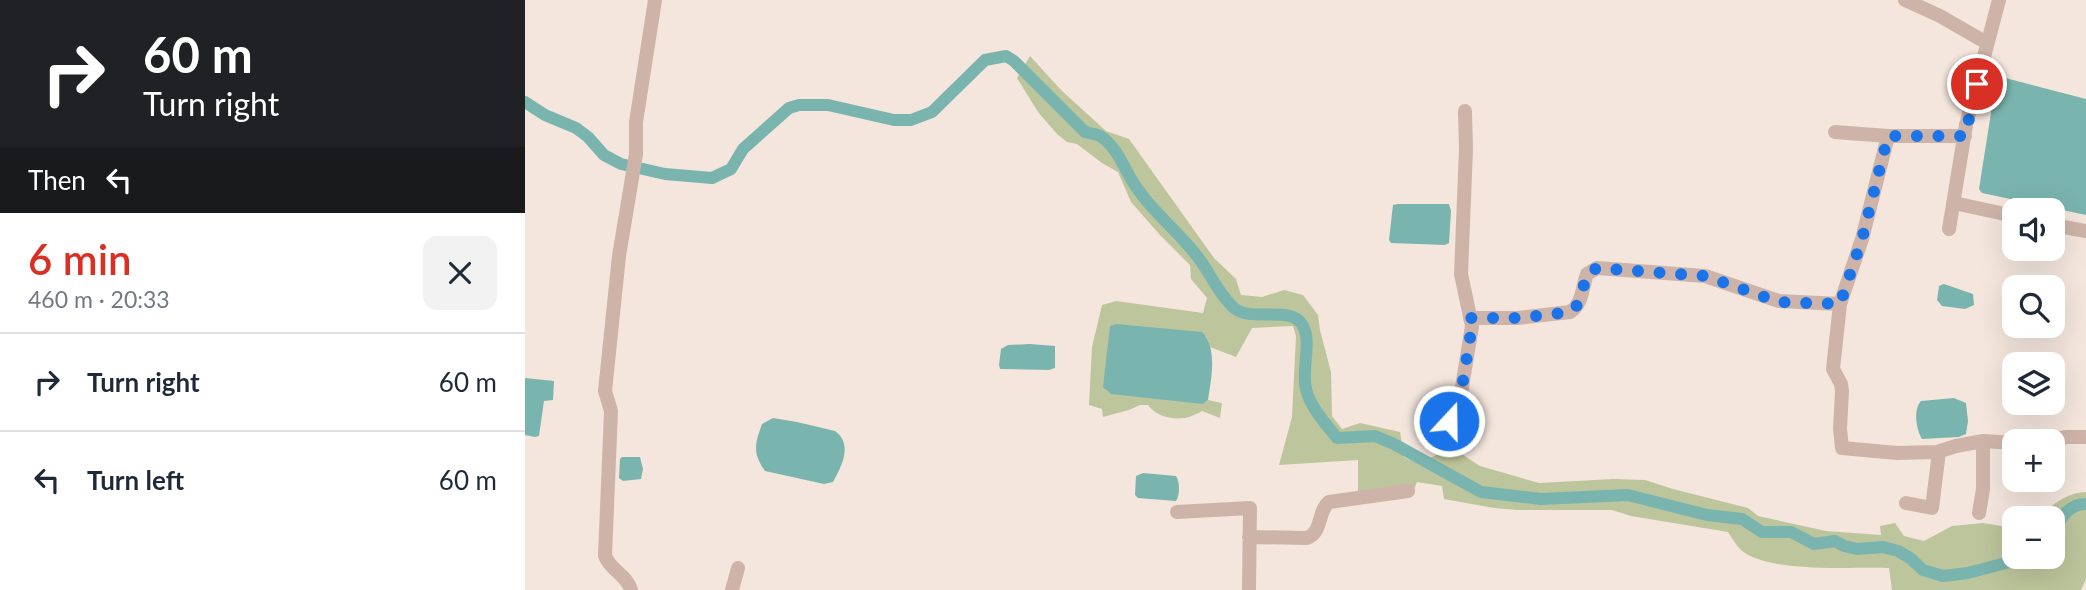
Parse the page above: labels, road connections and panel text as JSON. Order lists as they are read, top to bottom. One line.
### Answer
{"page":{"turn":["60 m","Turn right"],"then":"Then","map_buttons":["+","−"],"heading":["6 min","460 m · 20:33"],"list":[{"name":"Turn right","value":"60 m"},{"name":"Turn left","value":"60 m"}]}}
